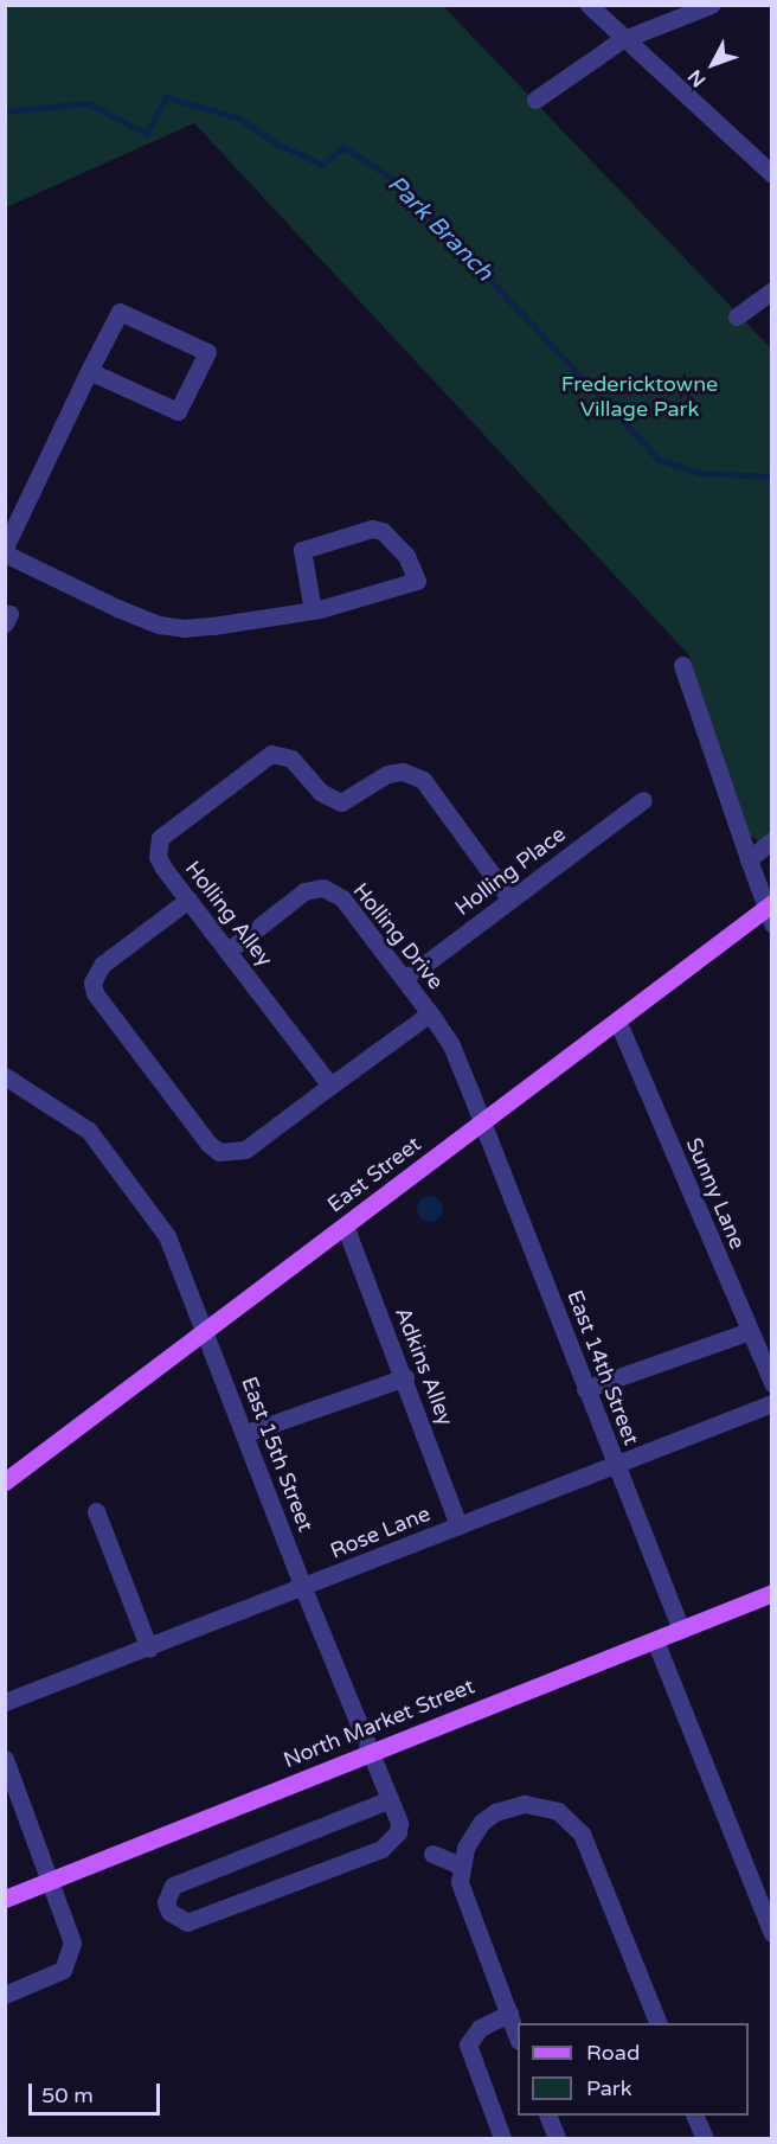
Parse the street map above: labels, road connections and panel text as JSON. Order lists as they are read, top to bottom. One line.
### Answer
{"streets":{"main road":["East Street","North Market Street"],"street":["Holling Place","Holling Alley","Holling Drive","Sunny Lane","Adkins Alley","East 14th Street","East 15th Street","Rose Lane"]},"crossings":[["Holling Place","Holling Alley"],["Holling Place","Holling Drive"],["Holling Alley","Holling Drive"],["Holling Drive","East Street"],["Holling Drive","East 14th Street"],["East Street","Sunny Lane"],["East Street","Adkins Alley"],["East Street","East 14th Street"],["East Street","East 15th Street"],["Adkins Alley","Rose Lane"],["East 14th Street","Rose Lane"],["East 14th Street","North Market Street"],["East 15th Street","Rose Lane"],["East 15th Street","North Market Street"]],"water":["Park Branch"],"parks":["Fredericktowne Village Park"],"legend":["Road","Park"],"scale_bar":"50 m","north":"bottom left"}
